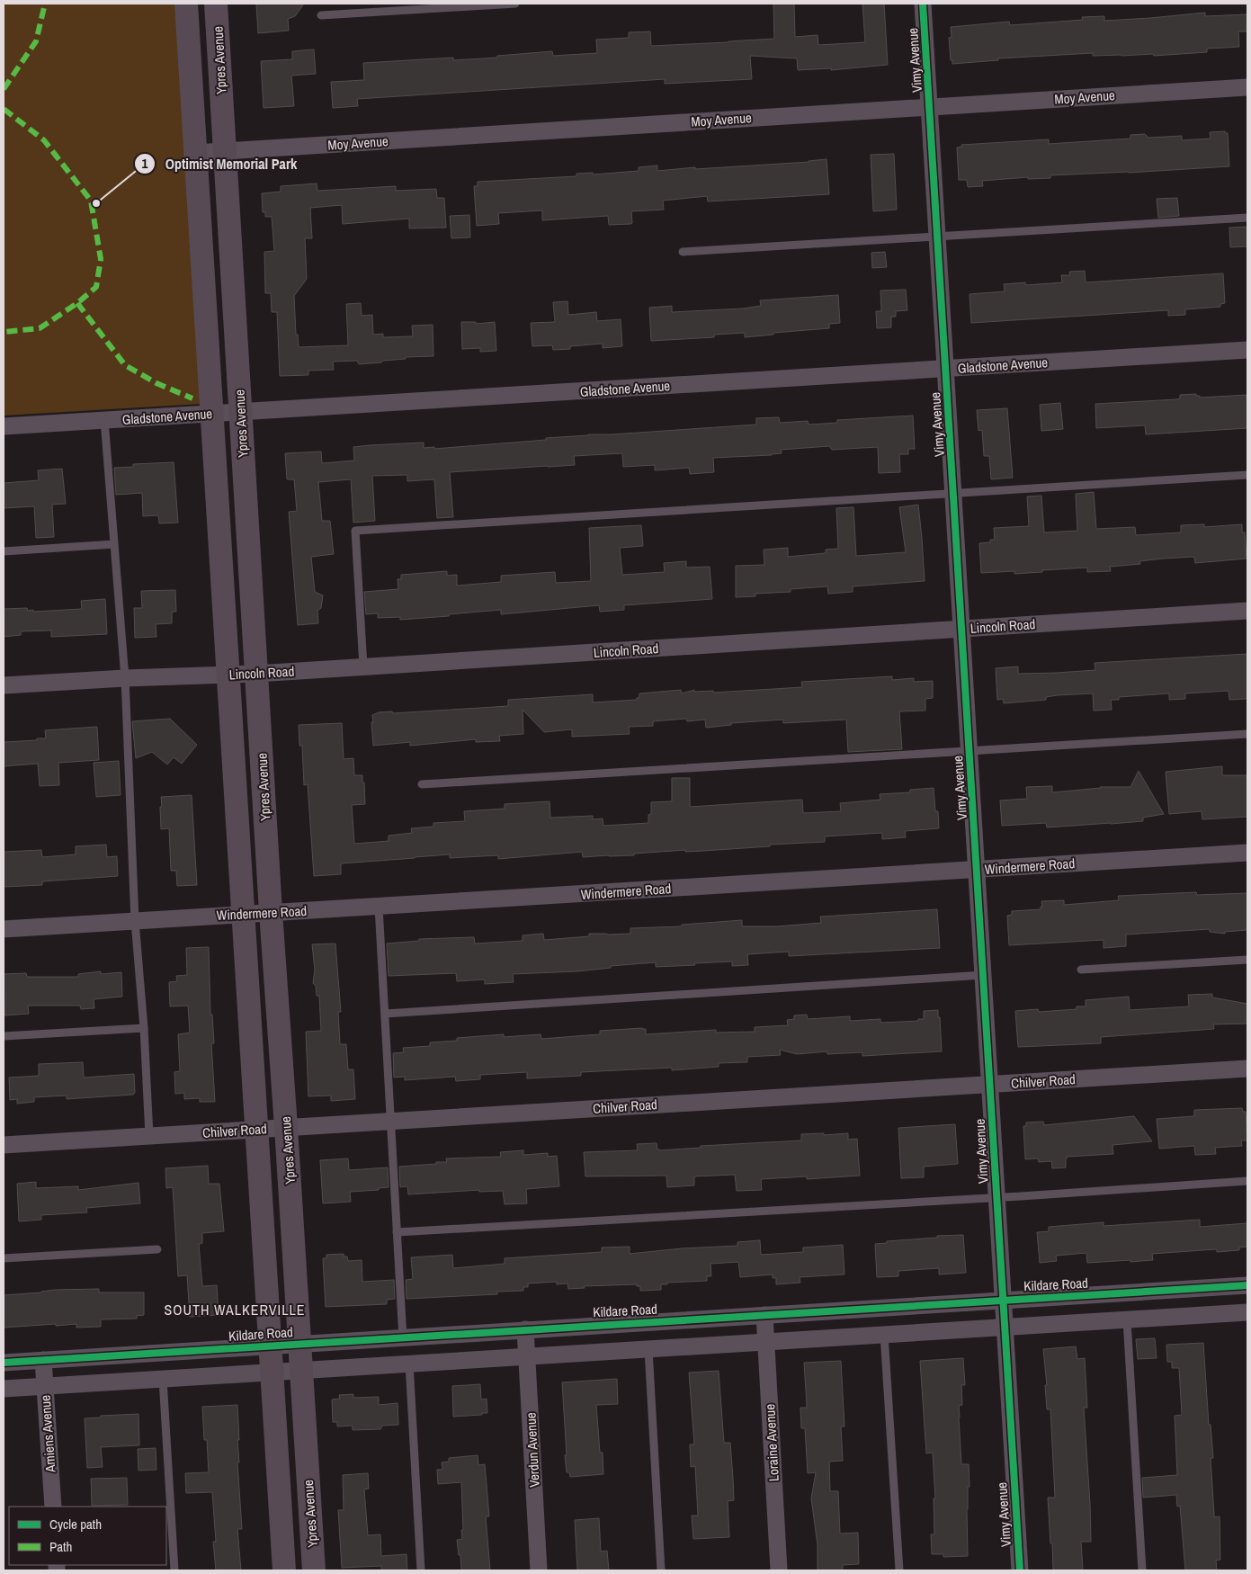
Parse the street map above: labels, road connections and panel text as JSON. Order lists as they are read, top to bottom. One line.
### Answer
{"streets":{"main road":["Ypres Avenue"],"street":["Vimy Avenue","Moy Avenue","Gladstone Avenue","Lincoln Road","Windermere Road","Chilver Road","Kildare Road","Amiens Avenue","Loraine Avenue","Verdun Avenue"]},"crossings":[["Ypres Avenue","Moy Avenue"],["Ypres Avenue","Gladstone Avenue"],["Ypres Avenue","Lincoln Road"],["Ypres Avenue","Windermere Road"],["Ypres Avenue","Chilver Road"],["Ypres Avenue","Kildare Road"],["Vimy Avenue","Moy Avenue"],["Vimy Avenue","Gladstone Avenue"],["Vimy Avenue","Lincoln Road"],["Vimy Avenue","Windermere Road"],["Vimy Avenue","Chilver Road"],["Vimy Avenue","Kildare Road"],["Kildare Road","Amiens Avenue"],["Kildare Road","Loraine Avenue"],["Kildare Road","Verdun Avenue"]],"districts":["SOUTH WALKERVILLE"],"places":["Optimist Memorial Park"],"legend":["Cycle path","Path"]}
